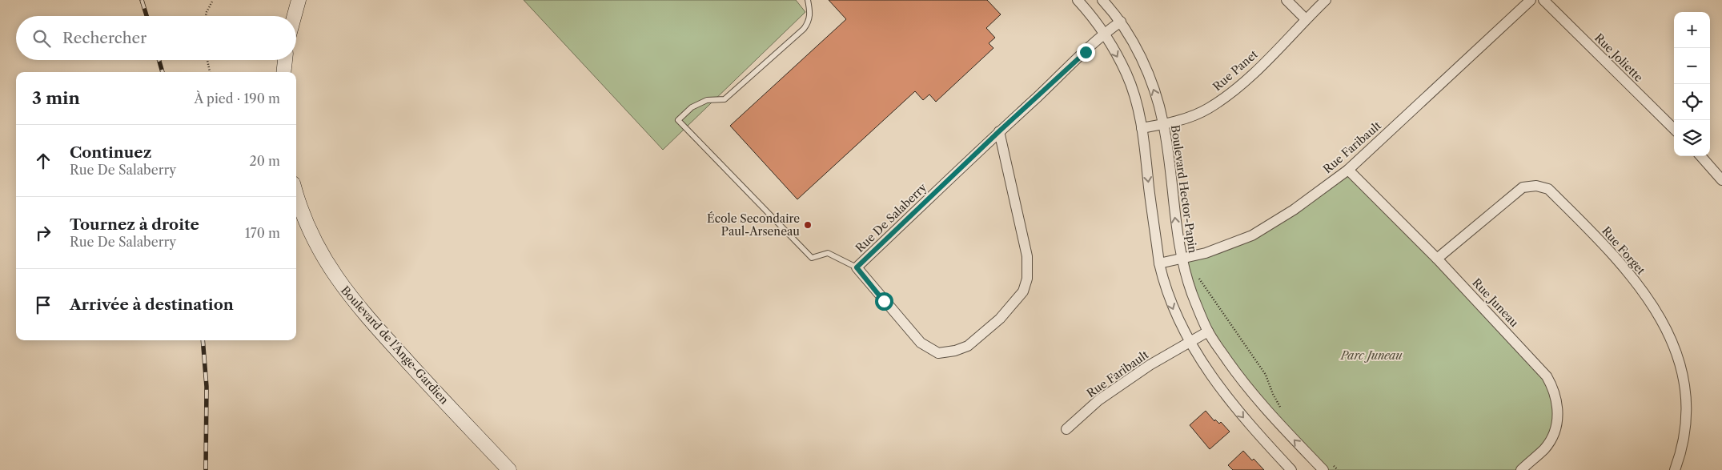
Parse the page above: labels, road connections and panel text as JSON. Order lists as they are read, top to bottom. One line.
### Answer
{"streets":{"main road":["Boulevard de l'Ange-Gardien"],"street":["Rue Joliette","Rue Panet","Rue Faribault","Boulevard Hector-Papin","Rue De Salaberry","Rue Forget","Rue Juneau"]},"crossings":[["Rue Panet","Boulevard Hector-Papin"],["Rue Faribault","Boulevard Hector-Papin"],["Rue Faribault","Rue Juneau"],["Boulevard Hector-Papin","Rue De Salaberry"],["Rue Forget","Rue Juneau"]],"parks":["Parc Juneau"],"places":["École Secondaire Paul-Arseneau"],"page":{"map_buttons":["+","−"],"search":"Rechercher","heading":["3 min","À pied · 190 m"],"list":[["Continuez","Rue De Salaberry","20 m"],["Tournez à droite","Rue De Salaberry","170 m"],"Arrivée à destination"]}}
